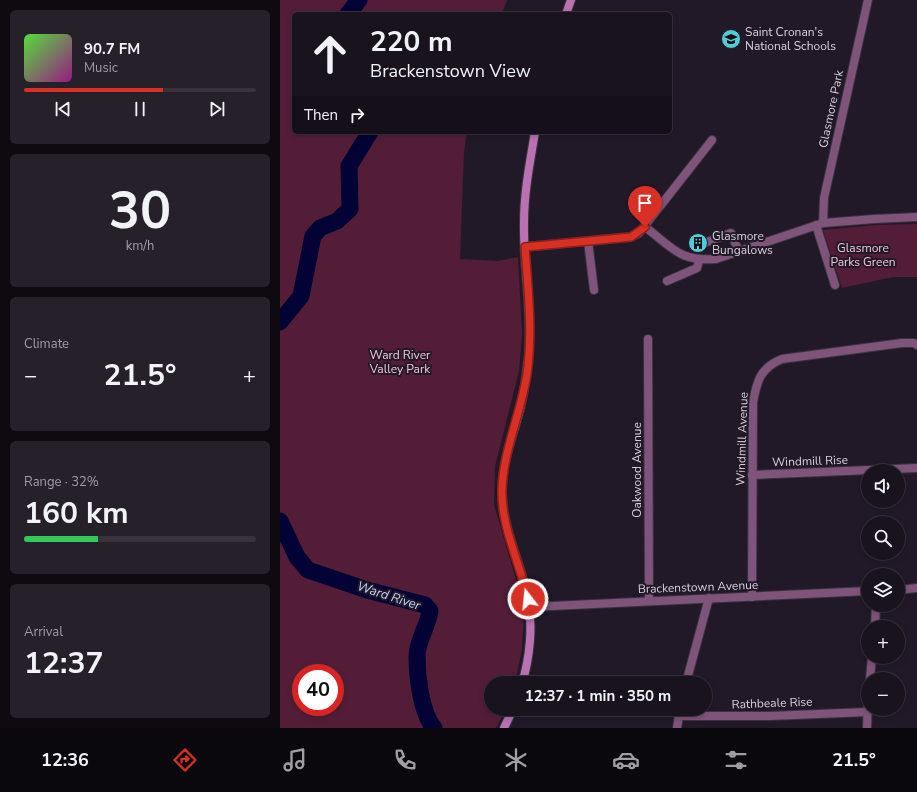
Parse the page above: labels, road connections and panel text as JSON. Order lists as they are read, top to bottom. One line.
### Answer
{"streets":{"street":["Glasmore Park","Windmill Avenue","Windmill Rise","Oakwood Avenue","Brackenstown Avenue","Rathbeale Rise"]},"crossings":[["Windmill Avenue","Windmill Rise"],["Windmill Avenue","Brackenstown Avenue"],["Oakwood Avenue","Brackenstown Avenue"]],"water":["Ward River"],"parks":["Glasmore Parks Green","Ward River Valley Park"],"places":{"school or university":["Saint Cronan's National Schools"],"building":["Glasmore Bungalows"]},"page":{"turn":["220 m","Brackenstown View"],"song":["90.7 FM","Music"],"then":"Then","tile":[["30","km/h"],"Climate",["Range · 32%","160 km"],["Arrival","12:37"]],"heat":["−","21.5°","+"],"map_buttons":["+","−"],"limit":"40","trip":"12:37 · 1 min · 350 m","tabs":["12:36","21.5°"]}}
